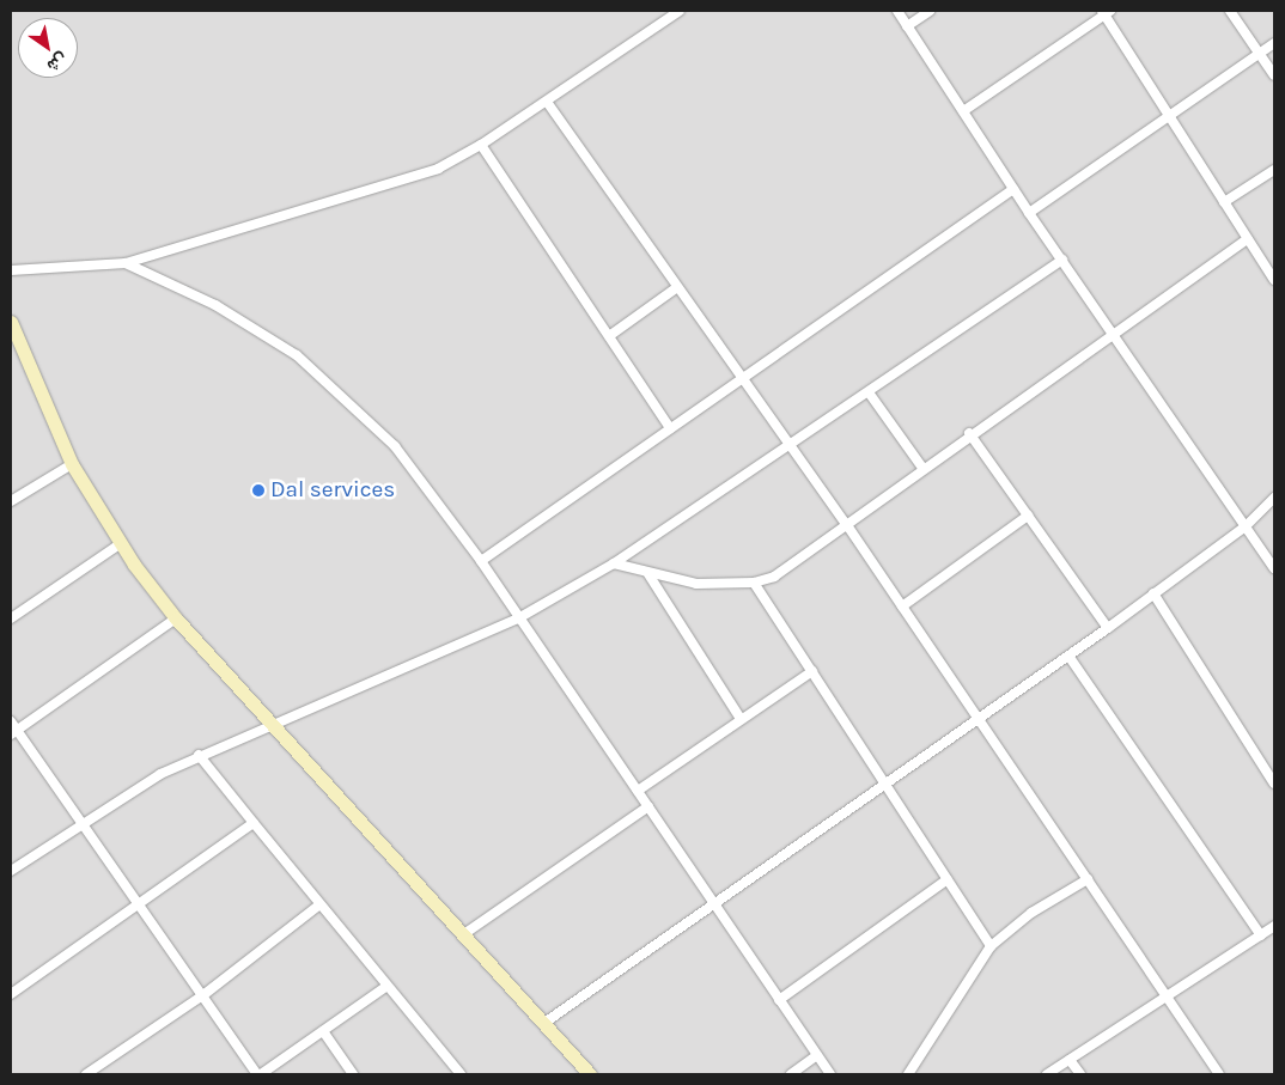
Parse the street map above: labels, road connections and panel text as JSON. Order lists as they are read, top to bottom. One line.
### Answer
{"places":["Dal services"],"north":"bottom right"}
